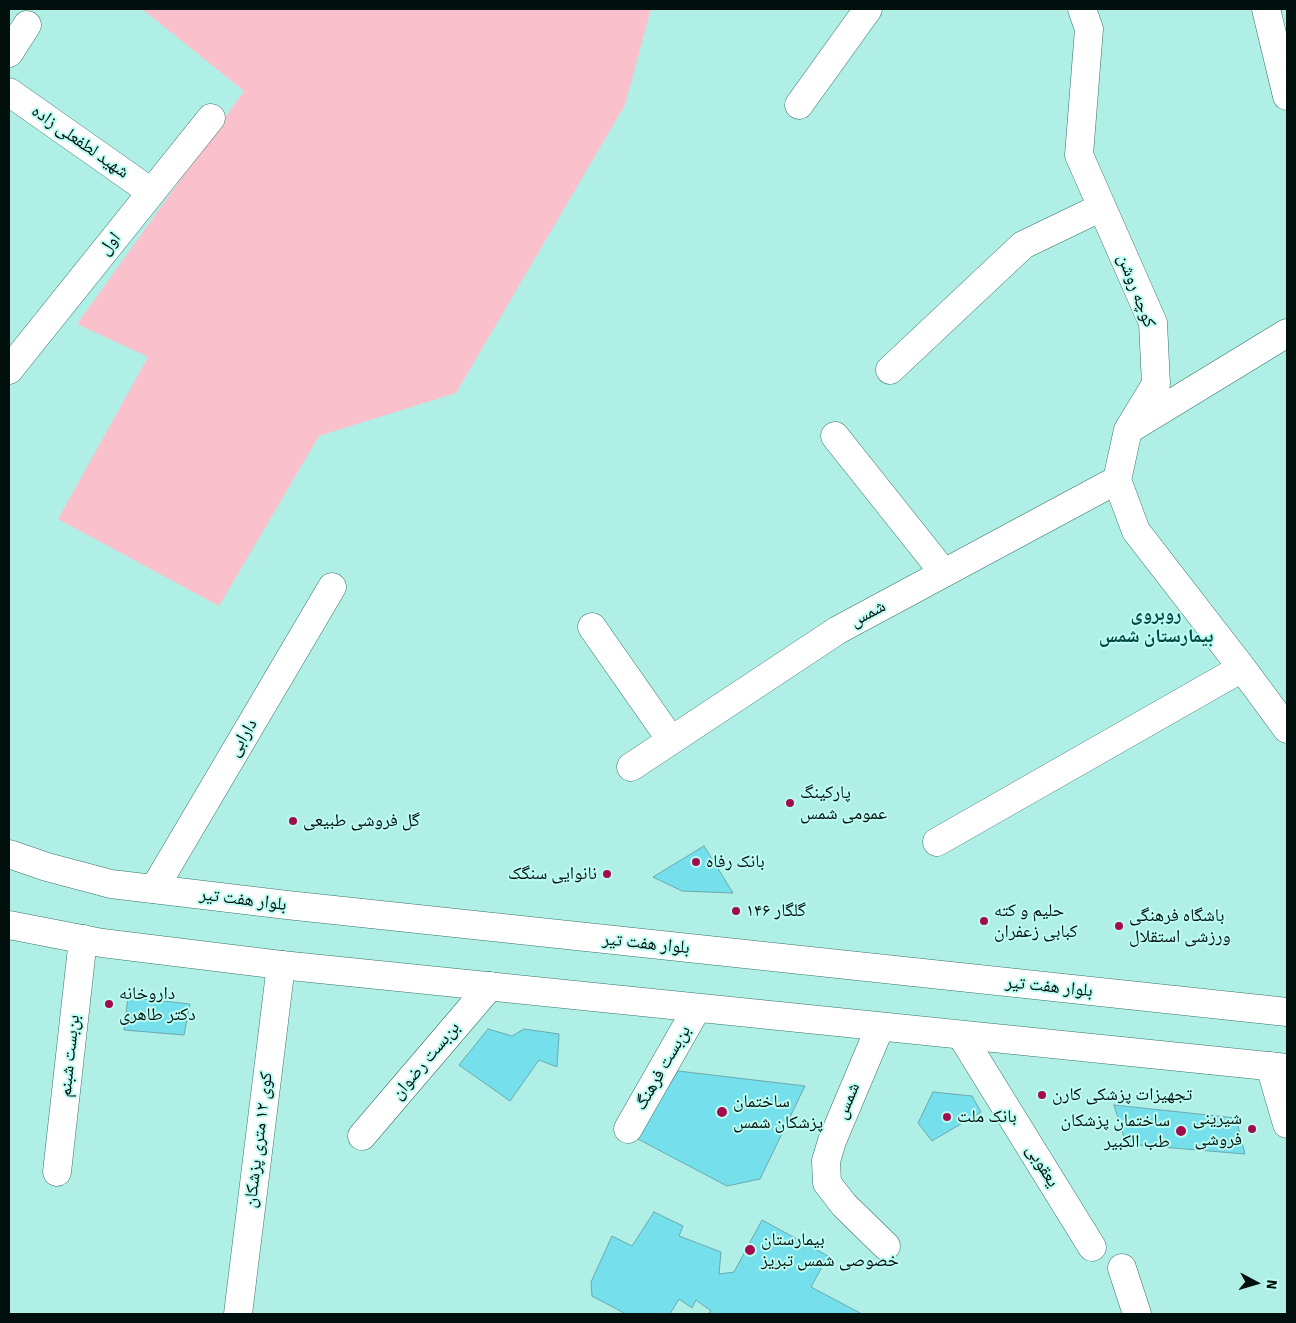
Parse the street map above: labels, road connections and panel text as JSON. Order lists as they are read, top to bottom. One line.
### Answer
{"streets":{"main road":["شهید لطفعلی زاده","اول","کوچه روشن","شمس","دارابی","بلوار هفت تیر","بن‌بست شبنم","بن‌بست رضوان","بن‌بست فرهنگ","کوی ۱۲ متری پزشکان","یعقوبی"]},"crossings":[["شهید لطفعلی زاده","اول"],["کوچه روشن","شمس"],["دارابی","بلوار هفت تیر"]],"districts":["روبروی بیمارستان شمس"],"places":["پارکینگ عمومی شمس","گل فروشی طبیعی","بانک رفاه","نانوایی سنگک","گلگار ۱۴۶","حلیم و کته کبابی زعفران","باشگاه فرهنگی ورزشی استقلال","داروخانه دکتر طاهری","تجهیزات پزشکی کارن","ساختمان پزشکان شمس","بانک ملت","شیرینی فروشی","ساختمان پزشکان طب الکبیر","بیمارستان خصوصی شمس تبریز"],"north":"right"}
